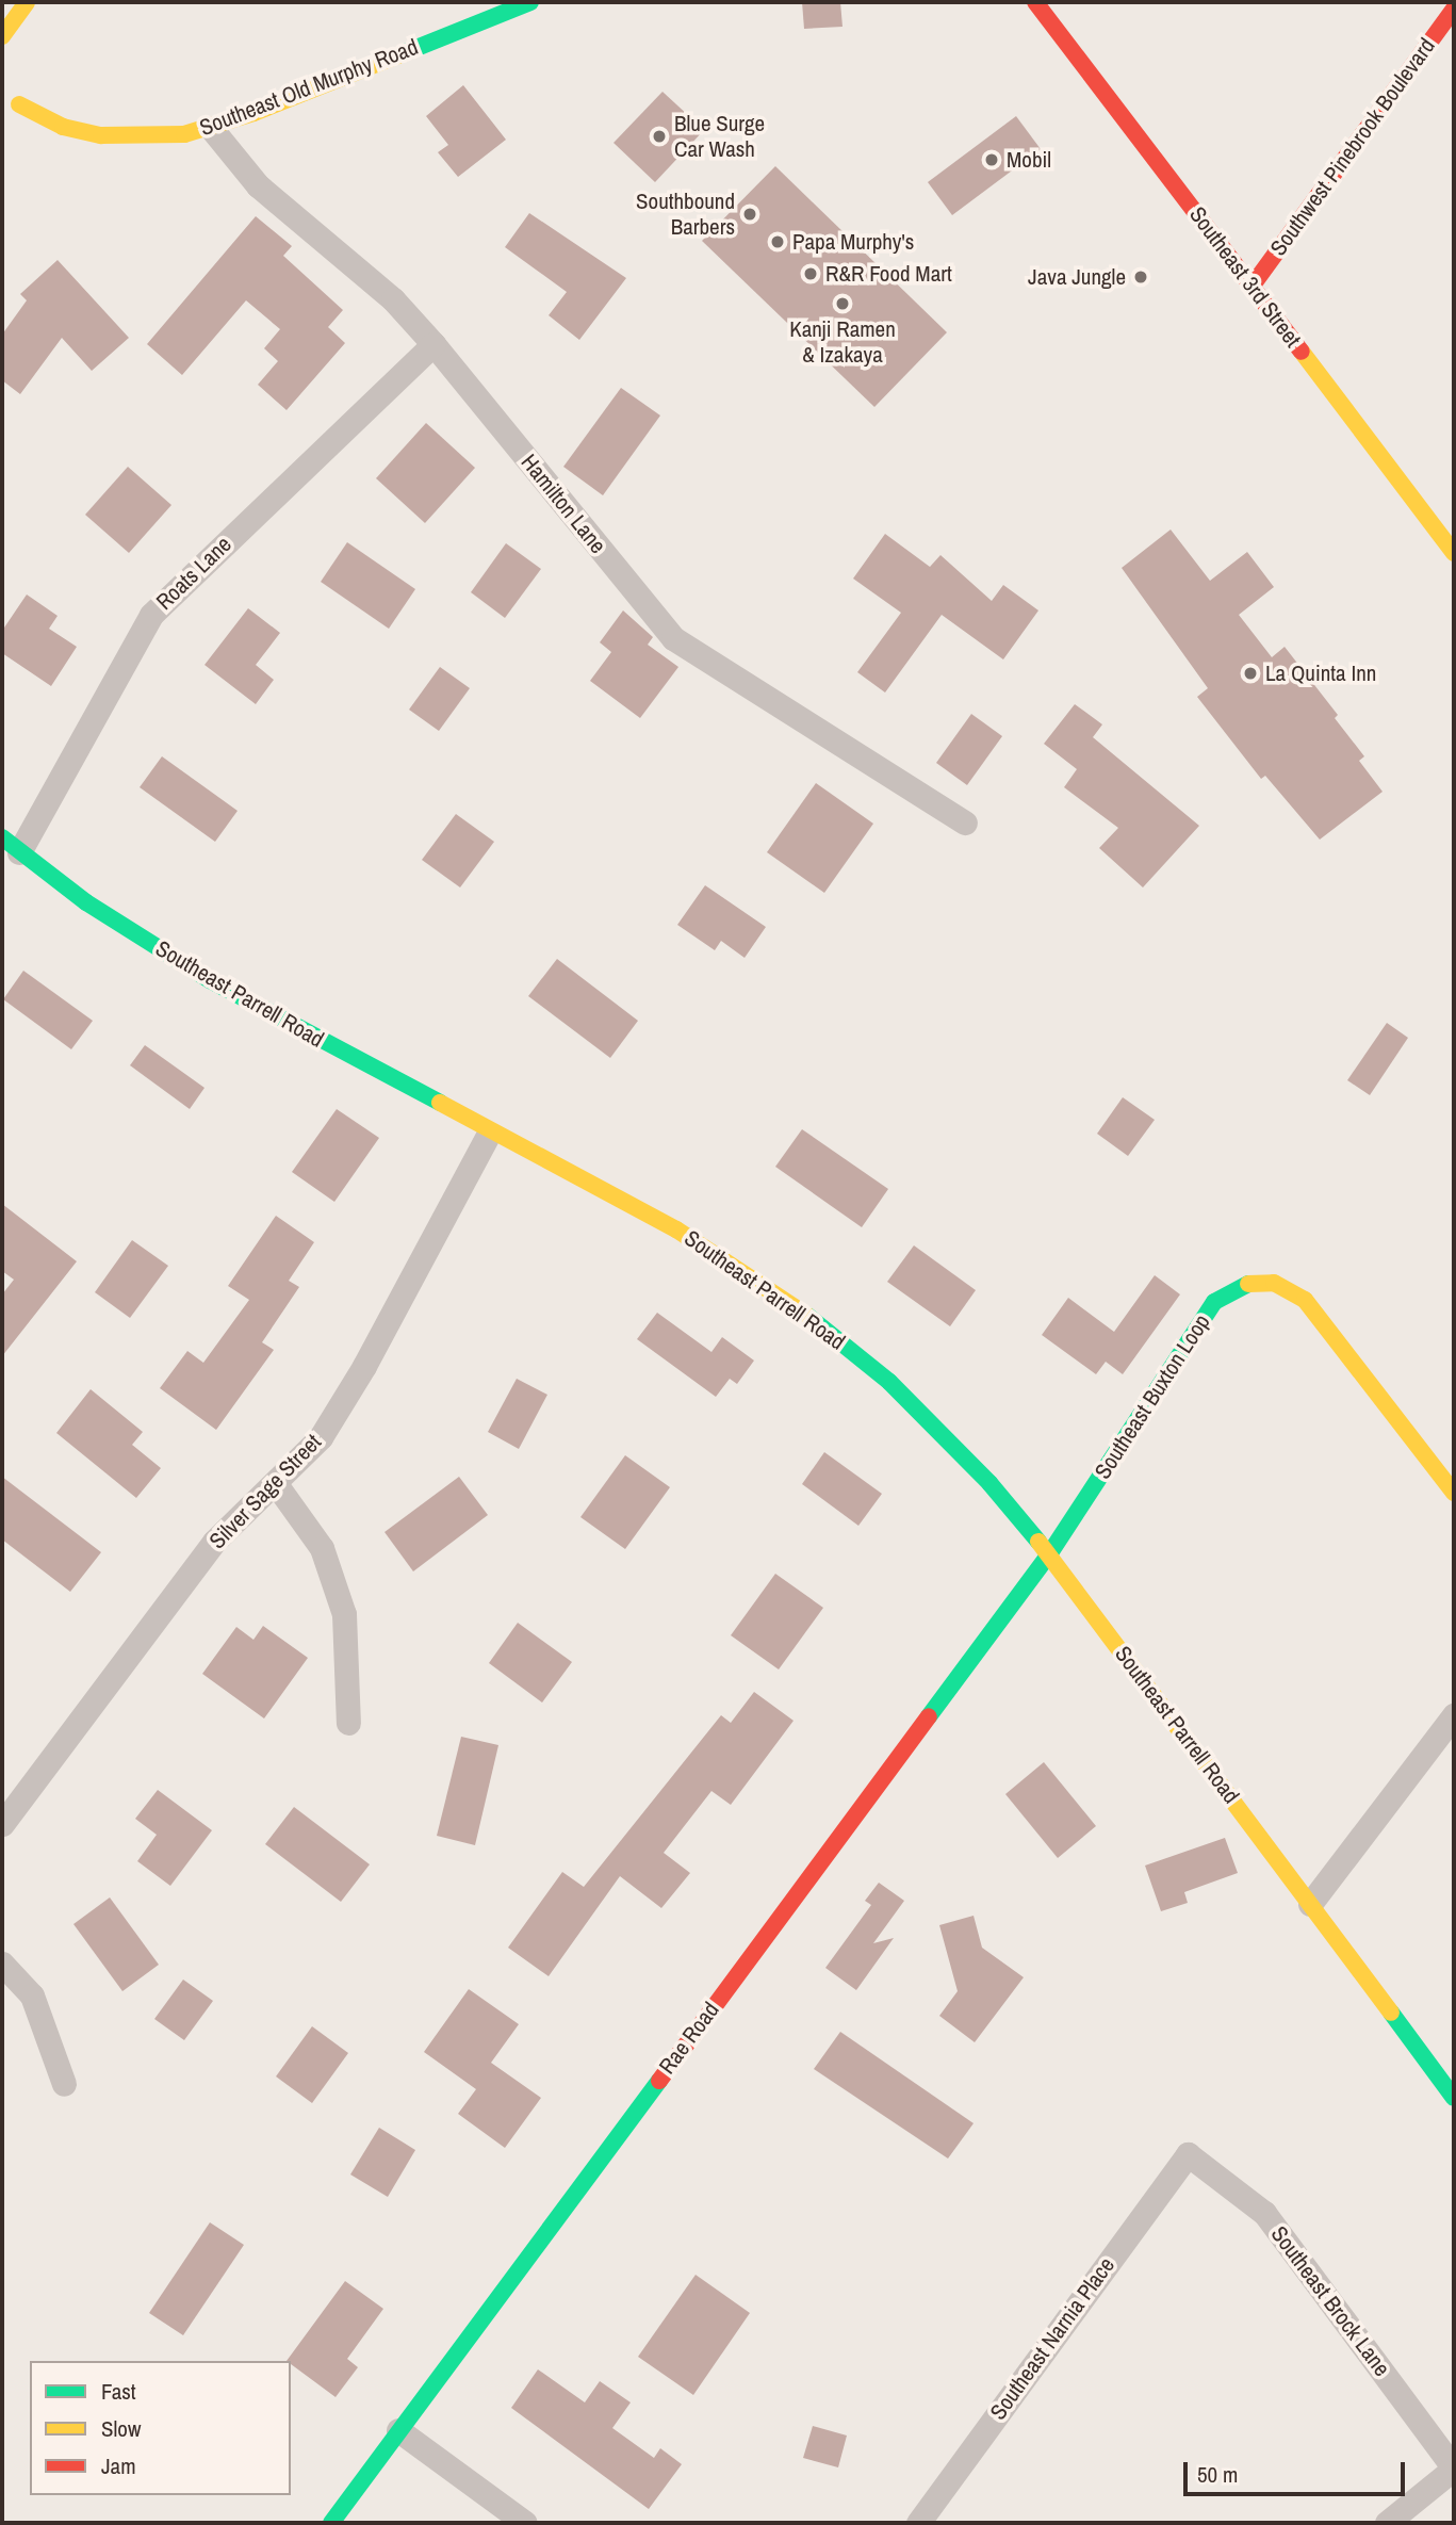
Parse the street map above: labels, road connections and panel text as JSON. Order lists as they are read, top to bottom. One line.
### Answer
{"streets":{"street":["Southeast Old Murphy Road","Southwest Pinebrook Boulevard","Southeast 3rd Street","Hamilton Lane","Roats Lane","Southeast Parrell Road","Southeast Buxton Loop","Silver Sage Street","Rae Road","Southeast Brock Lane","Southeast Narnia Place"]},"crossings":[["Southeast Old Murphy Road","Hamilton Lane"],["Southwest Pinebrook Boulevard","Southeast 3rd Street"],["Hamilton Lane","Roats Lane"],["Roats Lane","Southeast Parrell Road"],["Southeast Parrell Road","Southeast Buxton Loop"],["Southeast Parrell Road","Silver Sage Street"],["Southeast Parrell Road","Rae Road"],["Southeast Buxton Loop","Rae Road"],["Southeast Brock Lane","Southeast Narnia Place"]],"places":["Blue Surge Car Wash","Mobil","Southbound Barbers","Papa Murphy's","R&R Food Mart","Java Jungle","Kanji Ramen & Izakaya","La Quinta Inn"],"legend":["Fast","Slow","Jam"],"scale_bar":"50 m"}
